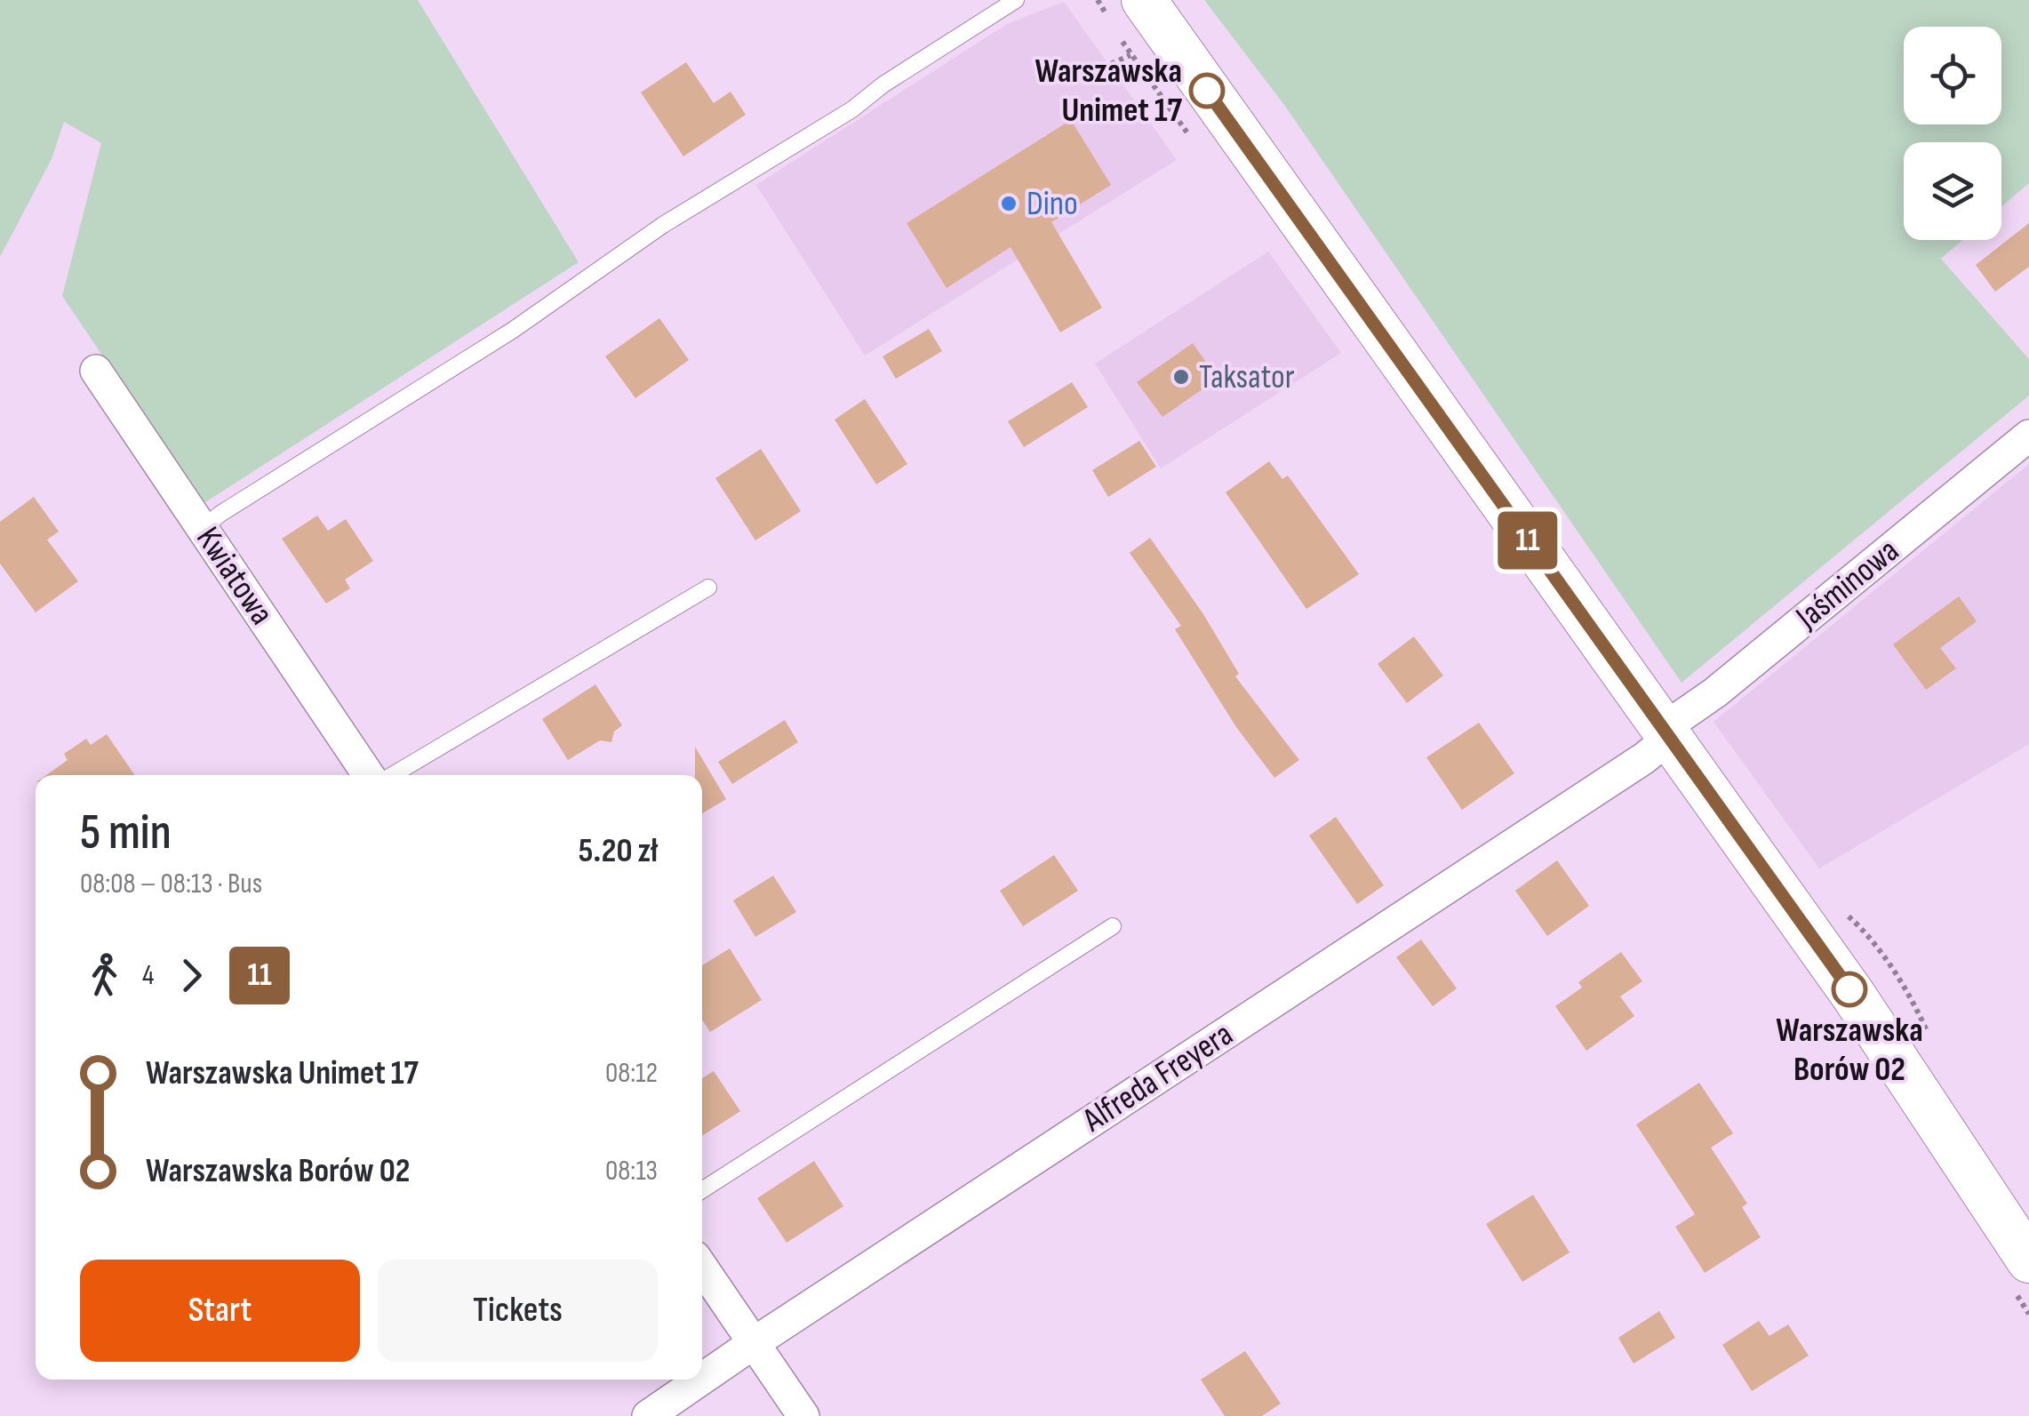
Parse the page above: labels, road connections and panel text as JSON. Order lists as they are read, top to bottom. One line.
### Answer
{"streets":{"street":["Kwiatowa","Jaśminowa","Alfreda Freyera"]},"crossings":[["Jaśminowa","Alfreda Freyera"]],"places":["Warszawska Unimet 17","Dino","Taksator","Warszawska Borów 02"],"lines":["bus line 11"],"page":{"on_map":"11","heading":["5 min","08:08 – 08:13 · Bus","5.20 zł"],"legs":["4","11"],"list":[{"name":"Warszawska Unimet 17","value":"08:12"},{"name":"Warszawska Borów 02","value":"08:13"}],"buttons":["Start","Tickets"]}}
